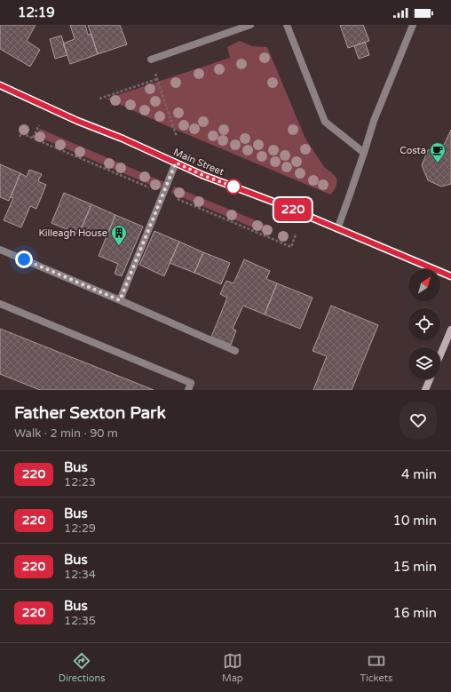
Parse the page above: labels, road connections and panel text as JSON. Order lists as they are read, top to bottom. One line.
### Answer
{"streets":{"main road":["Main Street"]},"places":{"cafe":["Costa"],"building":["Killeagh House"]},"lines":["bus line 220"],"north":"top right","page":{"status":"12:19","on_map":"220","heading":["Father Sexton Park","Walk · 2 min · 90 m"],"list":[{"mark":"220","name":"Bus","note":"12:23","value":"4 min"},{"mark":"220","name":"Bus","note":"12:29","value":"10 min"},{"mark":"220","name":"Bus","note":"12:34","value":"15 min"},{"mark":"220","name":"Bus","note":"12:35","value":"16 min"}],"tabs":["Directions","Map","Tickets"]}}
